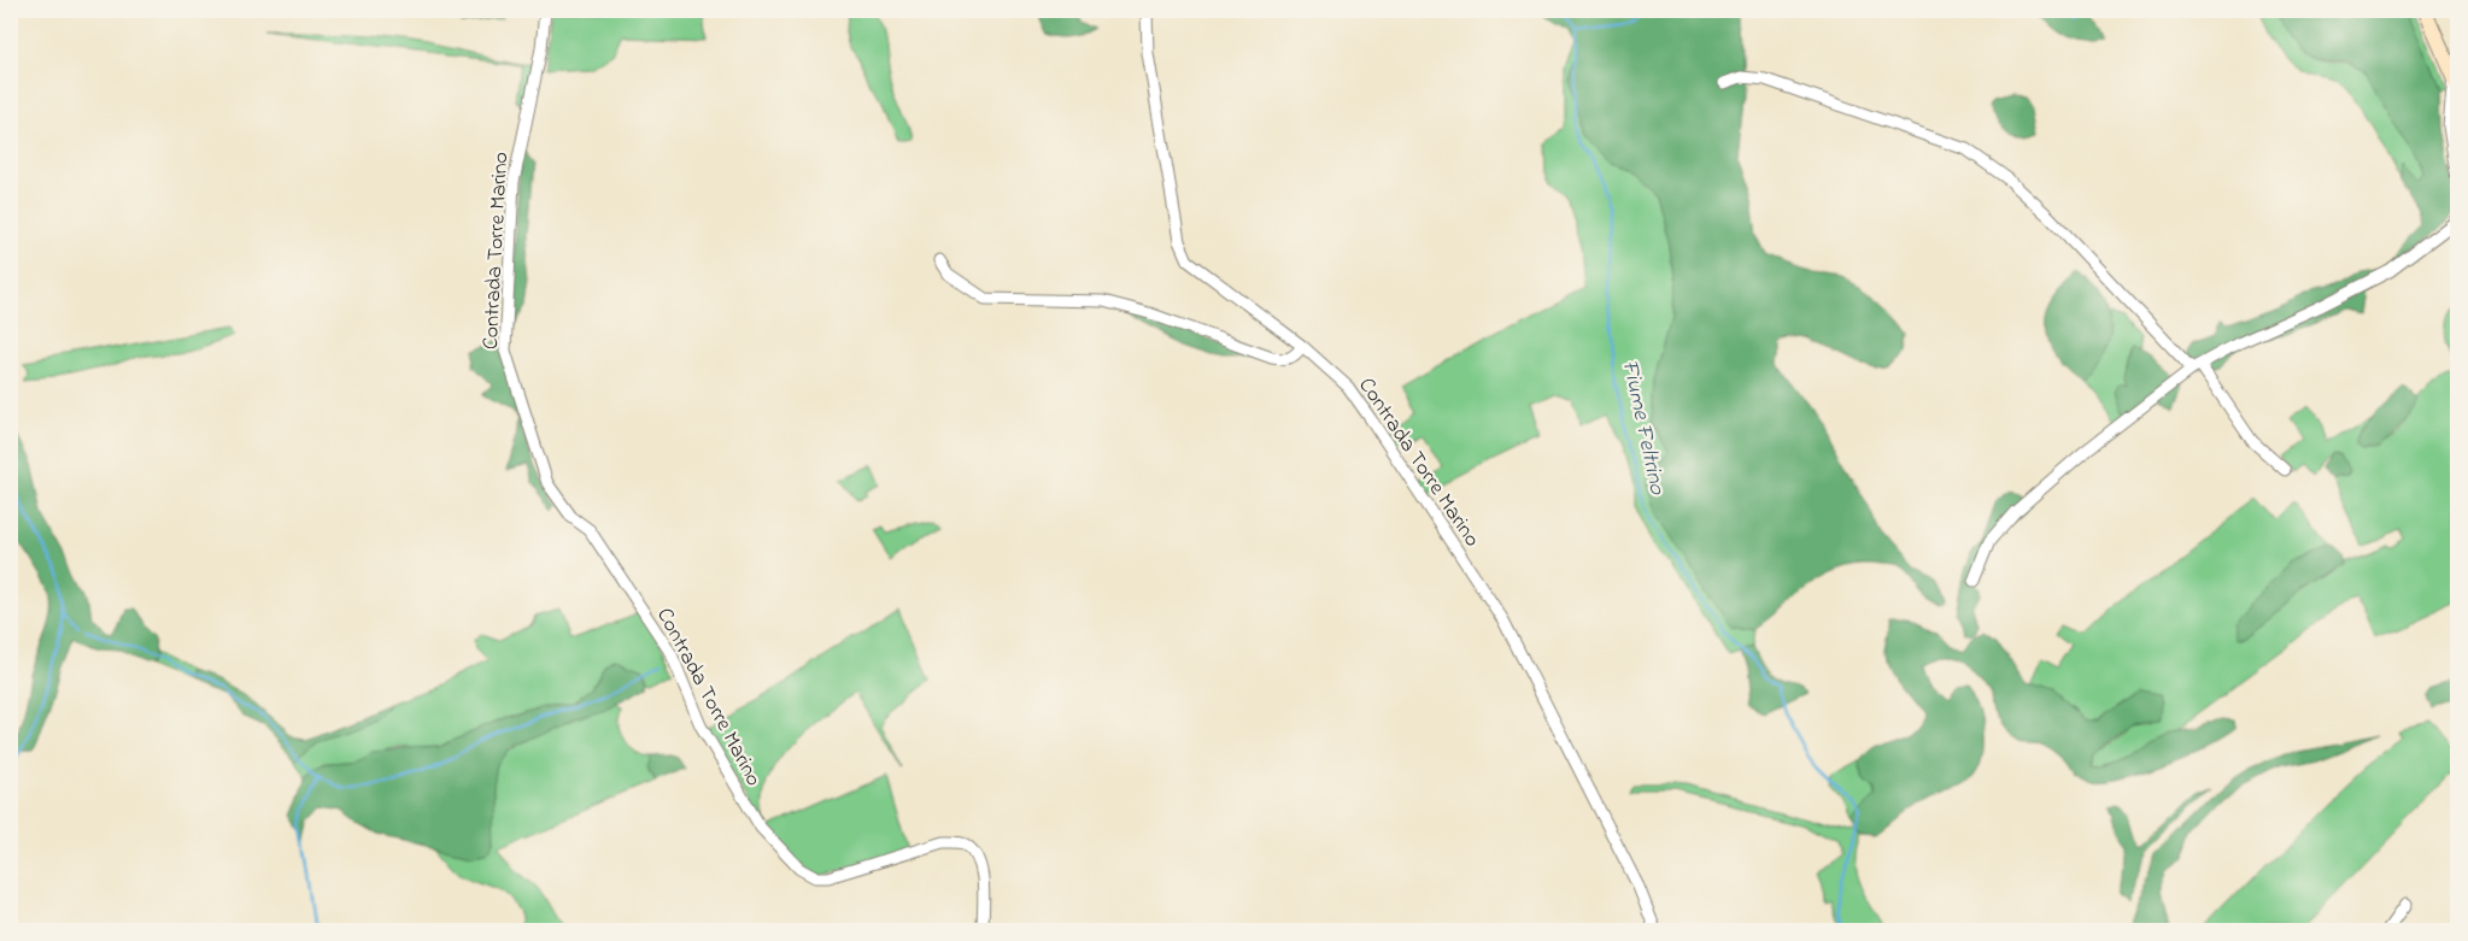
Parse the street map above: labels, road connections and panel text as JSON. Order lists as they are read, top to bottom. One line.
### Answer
{"streets":{"street":["Contrada Torre Marino"]},"water":["Fiume Feltrino"]}
